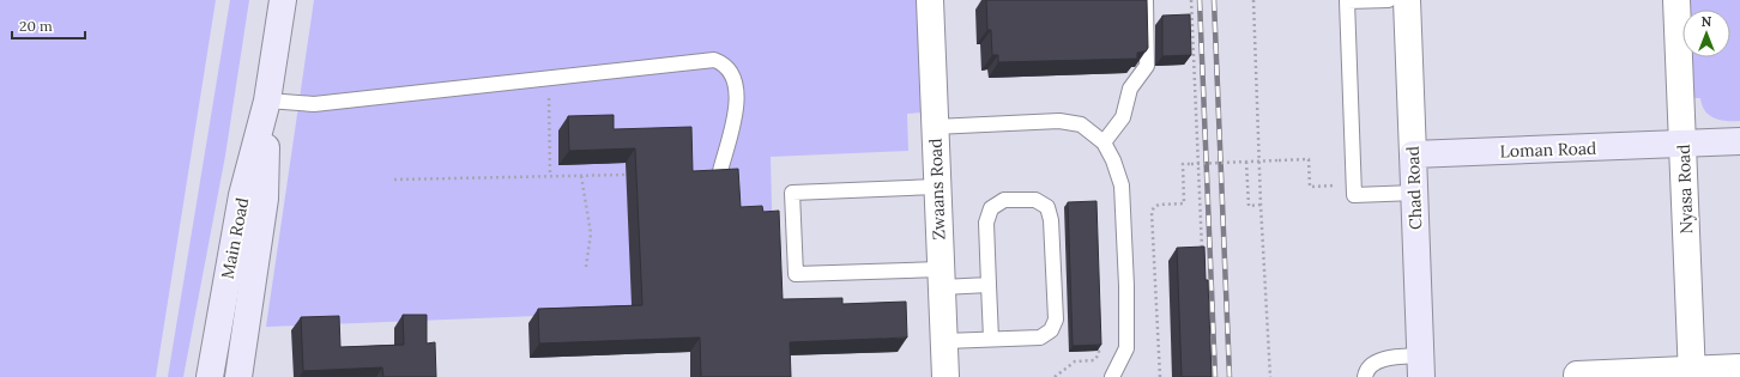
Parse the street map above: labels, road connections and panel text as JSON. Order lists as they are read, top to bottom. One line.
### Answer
{"streets":{"main road":["Loman Road","Chad Road","Main Road"],"street":["Zwaans Road","Nyasa Road"]},"crossings":[["Loman Road","Chad Road"],["Loman Road","Nyasa Road"]],"scale_bar":"20 m","north":"top"}
